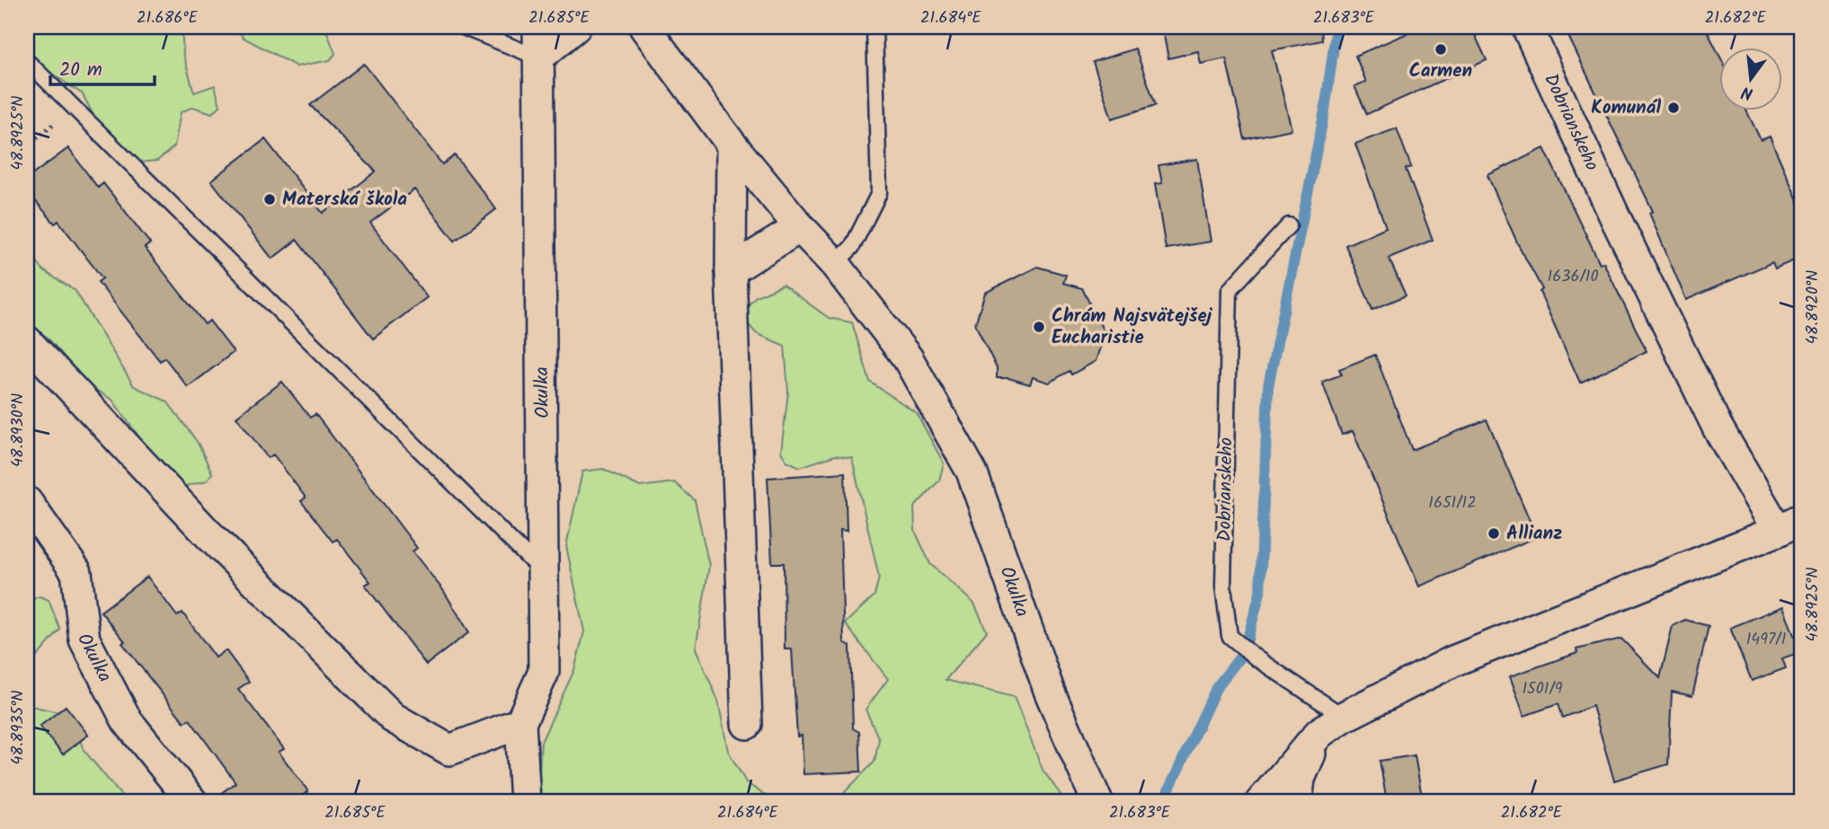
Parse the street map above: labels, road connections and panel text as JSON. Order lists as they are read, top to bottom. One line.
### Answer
{"streets":{"street":["Dobrianskeho","Okulka"]},"places":["Carmen","Komunál","Materská škola","Chrám Najsvätejšej Eucharistie","Allianz"],"house_numbers":["1636/10","1651/12","1497/1","1501/9"],"scale_bar":"20 m","north":"bottom","coordinates":["21.686°E","21.685°E","21.684°E","21.683°E","21.682°E","48.8925°N","48.8920°N","48.8930°N","48.8935°N"]}
